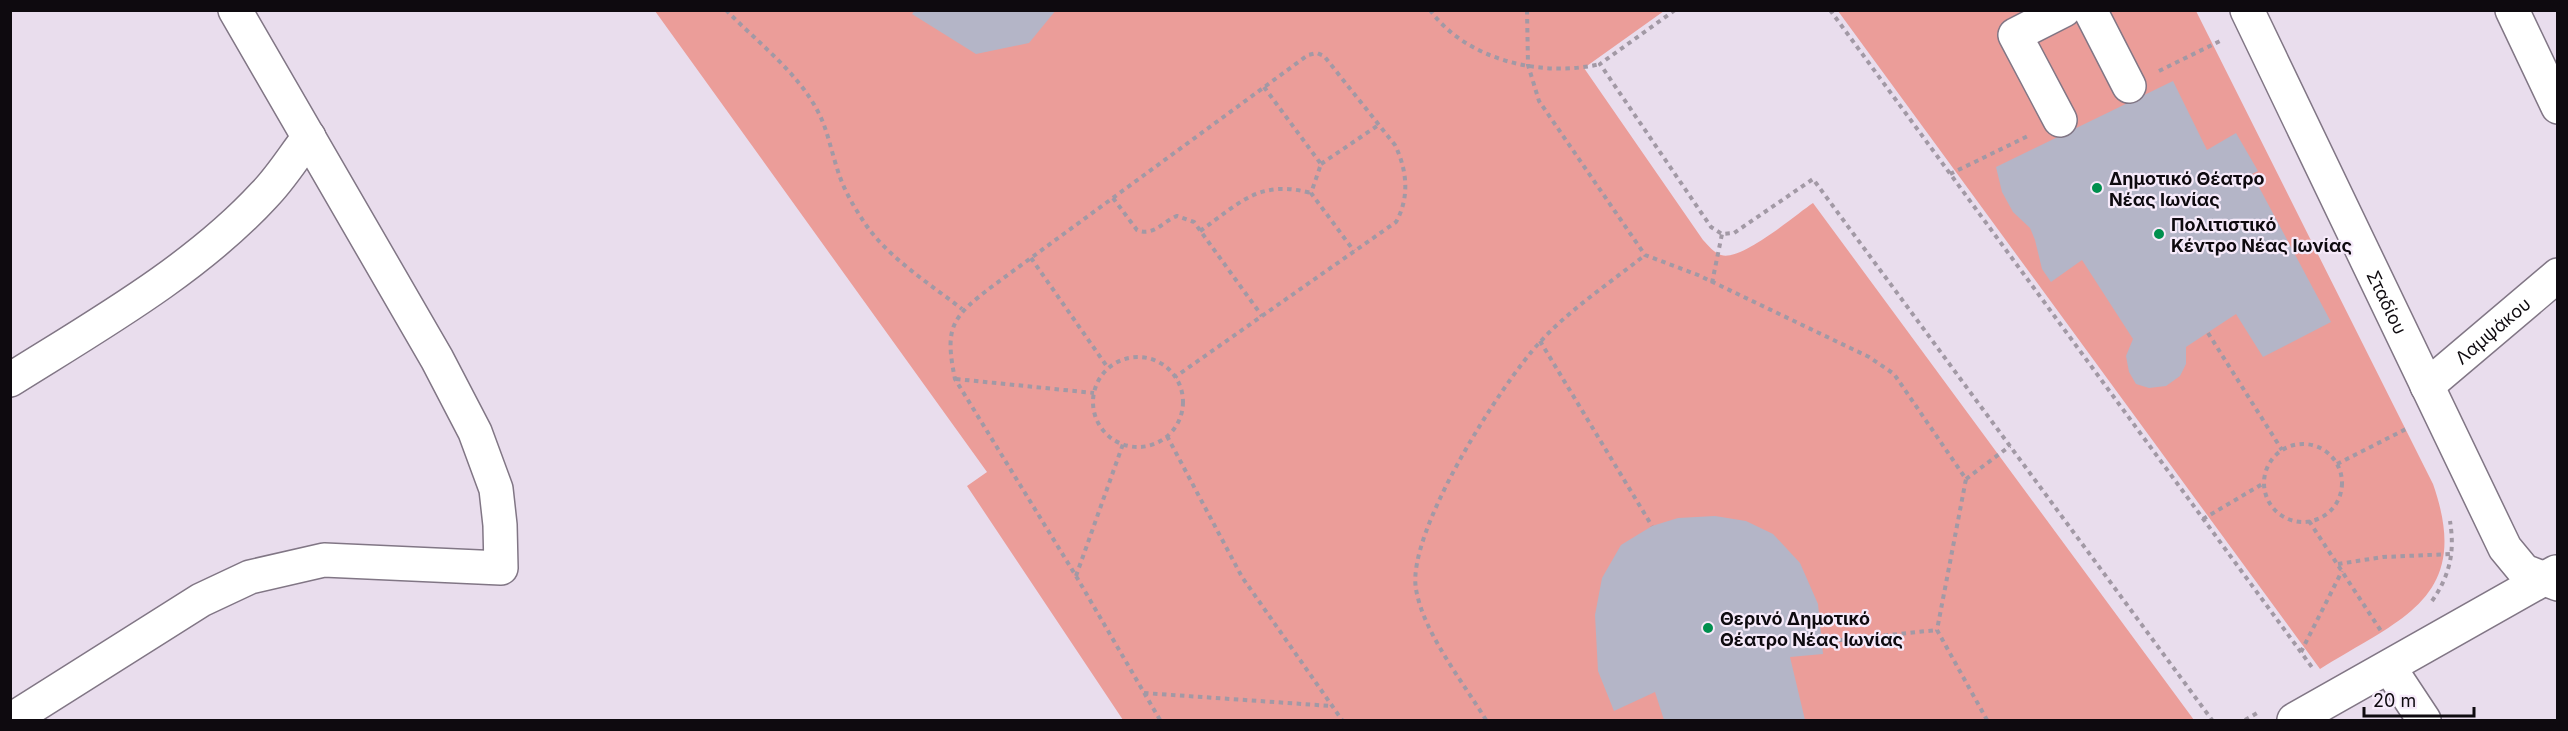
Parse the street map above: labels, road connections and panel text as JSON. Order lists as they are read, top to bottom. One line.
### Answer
{"streets":{"street":["Σταδίου","Λαμψάκου"]},"crossings":[["Σταδίου","Λαμψάκου"]],"places":["Δημοτικό Θέατρο Νέας Ιωνίας","Πολιτιστικό Κέντρο Νέας Ιωνίας","Θερινό Δημοτικό Θέατρο Νέας Ιωνίας"],"scale_bar":"20 m"}
